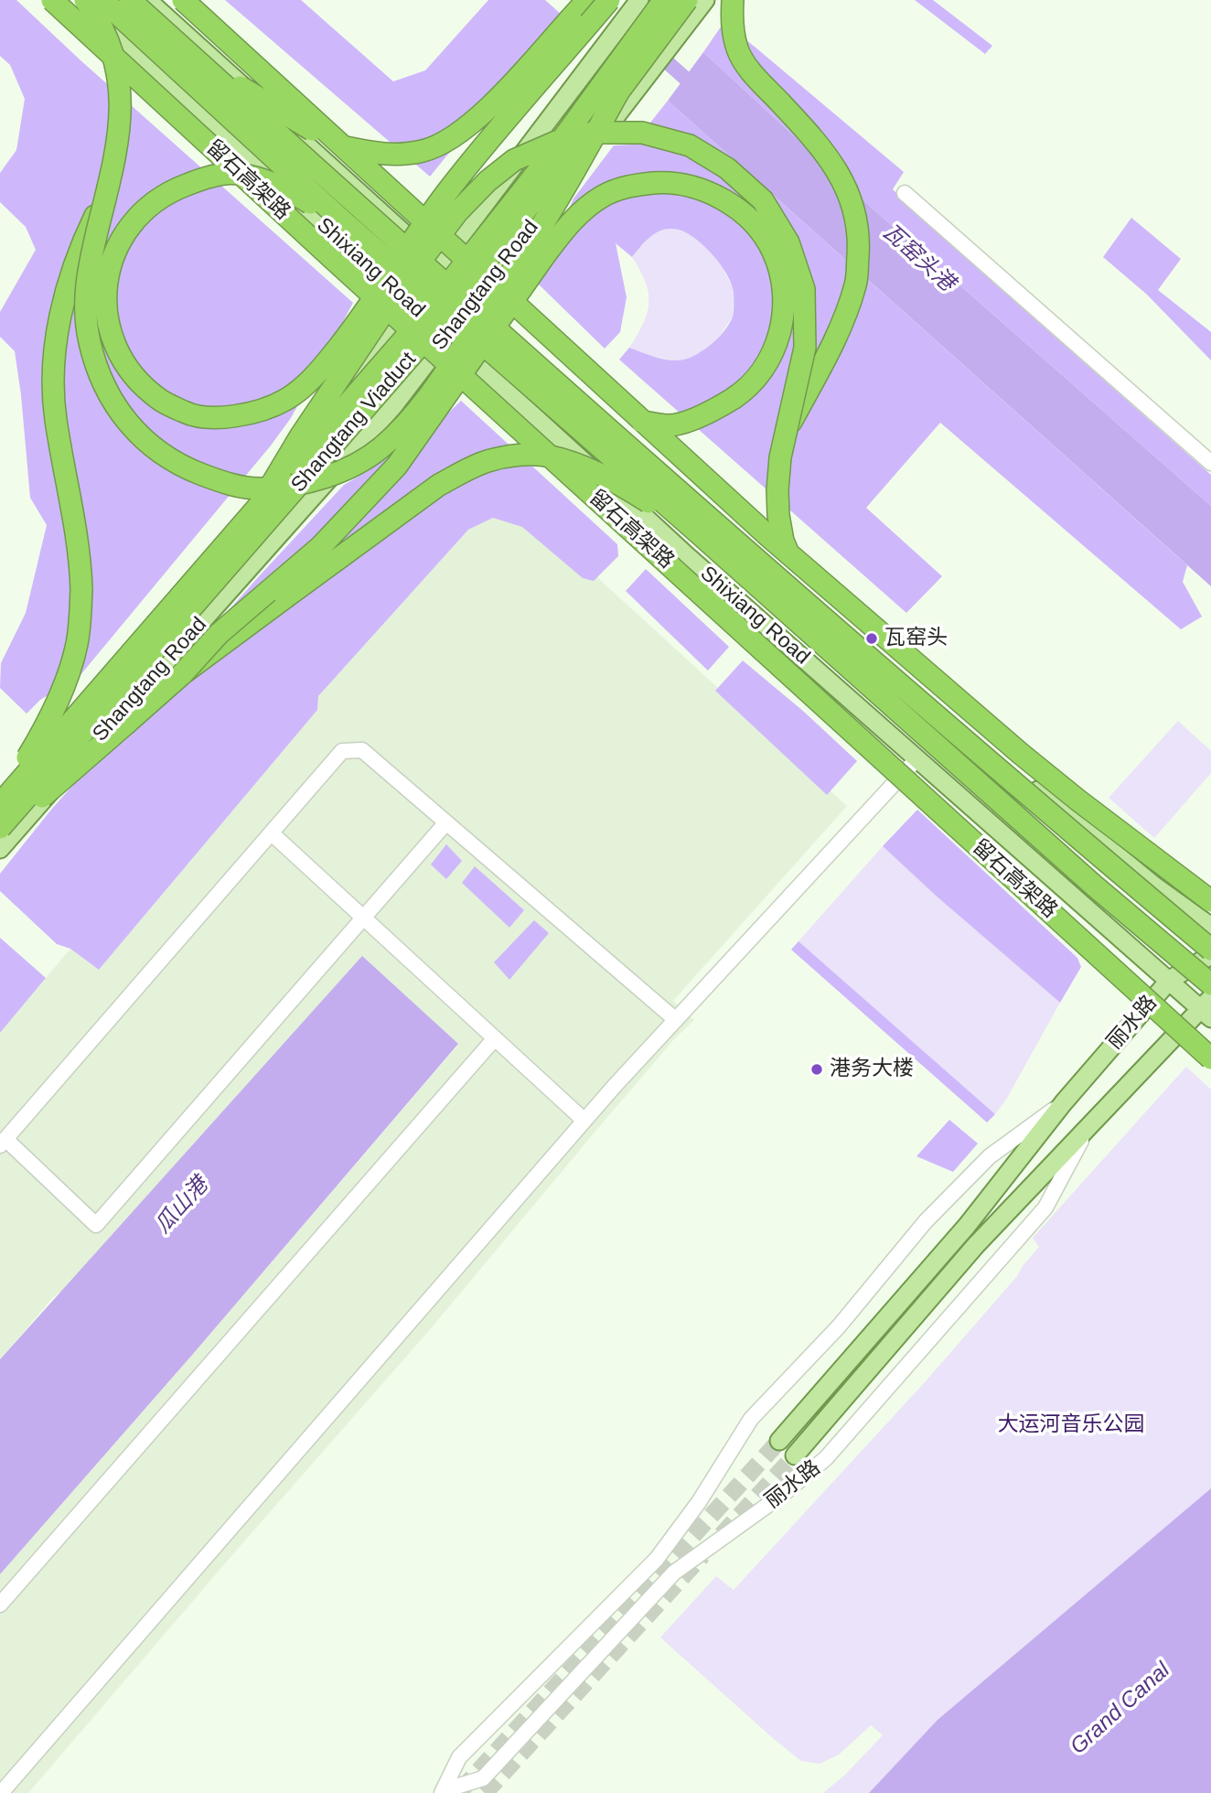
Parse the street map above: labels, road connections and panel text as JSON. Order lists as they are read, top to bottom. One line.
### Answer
{"streets":{"highway":["留石高架路","Shangtang Viaduct"],"main road":["Shixiang Road","Shangtang Road","丽水路"]},"crossings":[["Shixiang Road","Shangtang Road"],["Shixiang Road","丽水路"],["Shangtang Road","Shangtang Viaduct"]],"water":["瓦窑头港","瓜山港","Grand Canal"],"parks":["大运河音乐公园"],"places":["瓦窑头","港务大楼"]}
